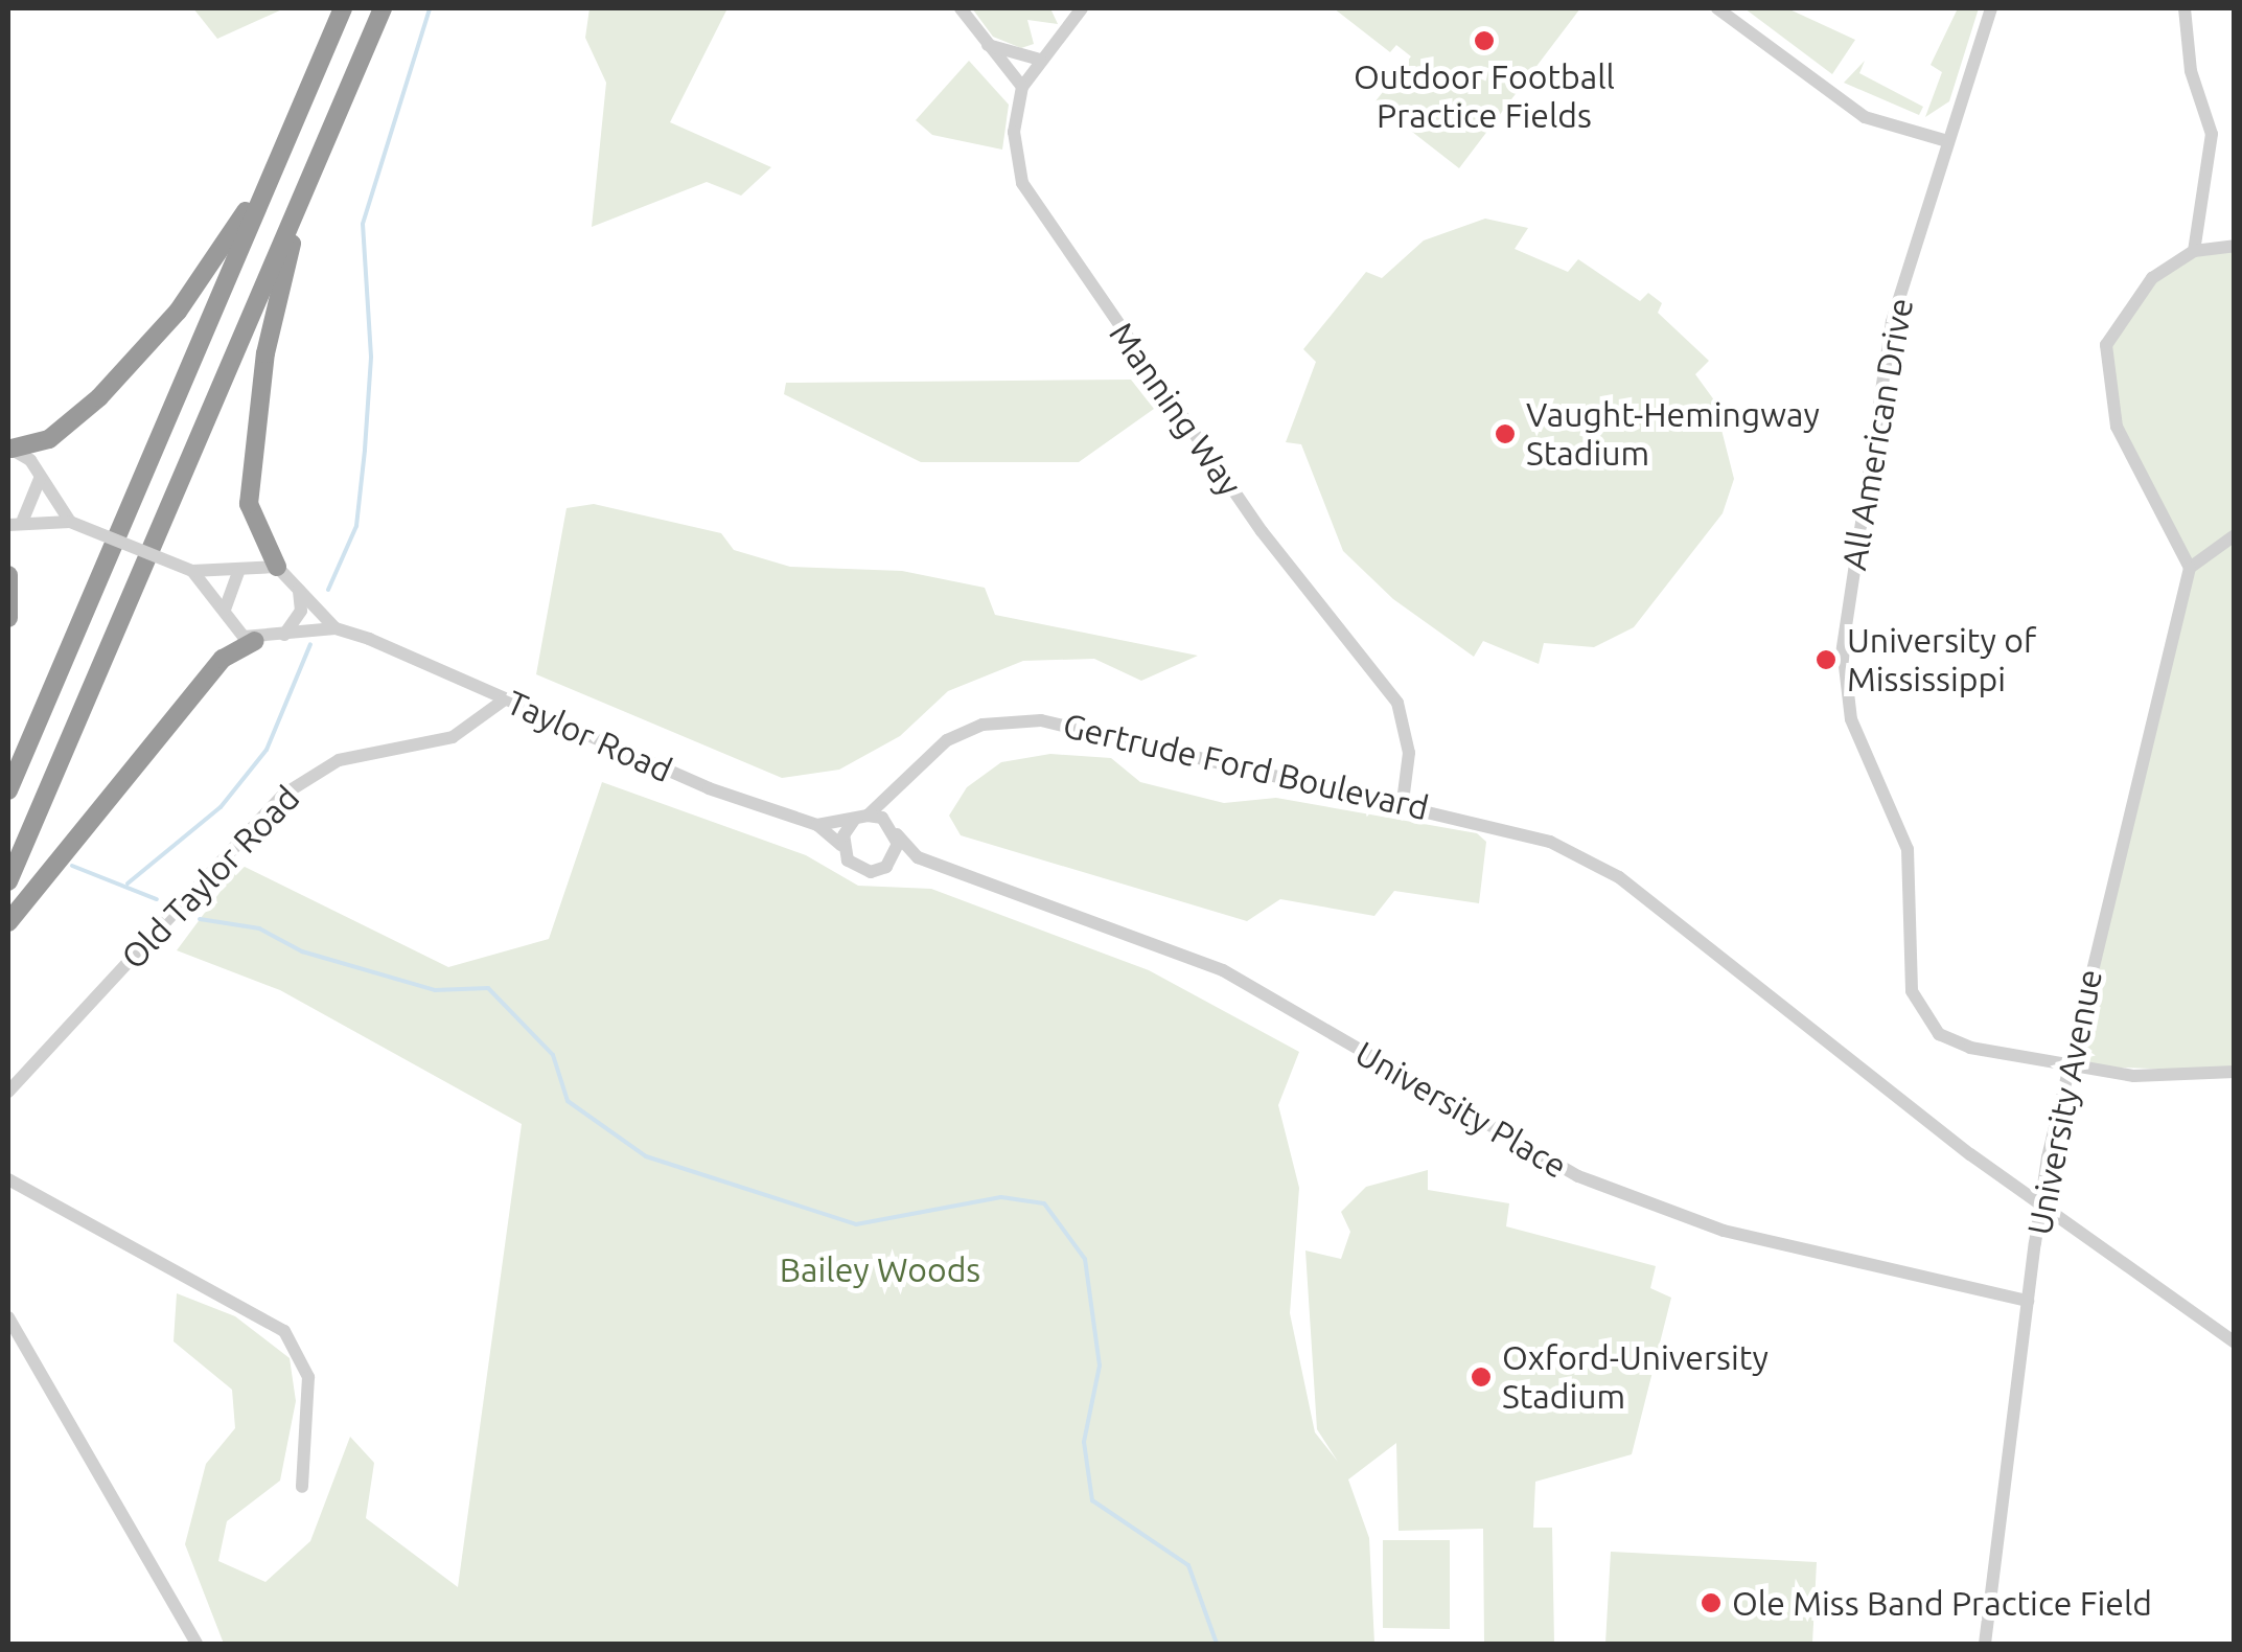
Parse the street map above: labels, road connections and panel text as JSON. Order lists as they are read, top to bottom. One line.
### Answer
{"streets":{"street":["Manning Way","All American Drive","Taylor Road","Gertrude Ford Boulevard","Old Taylor Road","University Avenue","University Place"]},"crossings":[["Manning Way","Gertrude Ford Boulevard"],["All American Drive","University Avenue"],["Taylor Road","Old Taylor Road"],["University Avenue","University Place"]],"parks":["Bailey Woods"],"places":["Outdoor Football Practice Fields","Vaught-Hemingway Stadium","University of Mississippi","Oxford-University Stadium","Ole Miss Band Practice Field"]}
